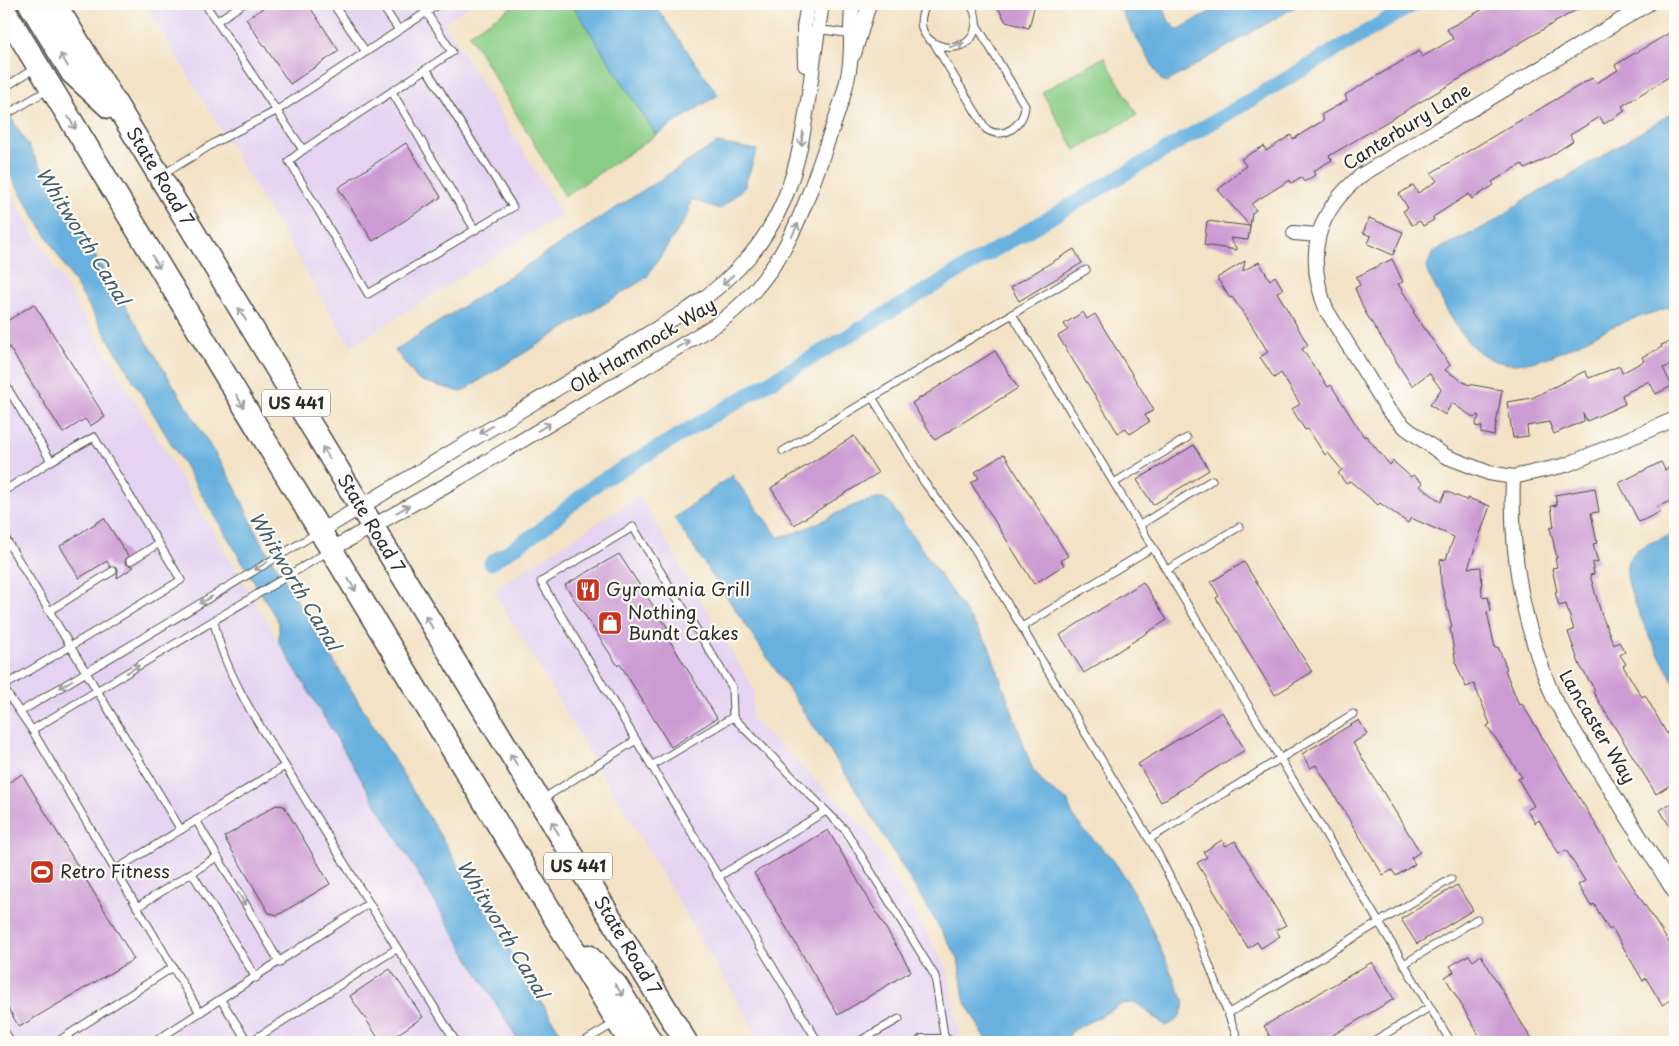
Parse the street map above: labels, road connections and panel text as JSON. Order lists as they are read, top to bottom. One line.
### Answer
{"streets":{"main road":["State Road 7","US 441"],"street":["Canterbury Lane","Old Hammock Way","Lancaster Way"]},"crossings":[["Canterbury Lane","Lancaster Way"],["State Road 7","Old Hammock Way"],["Old Hammock Way","US 441"]],"water":["Whitworth Canal"],"places":{"restaurant":["Gyromania Grill"],"shop":["Nothing Bundt Cakes"],"sports":["Retro Fitness"]}}
